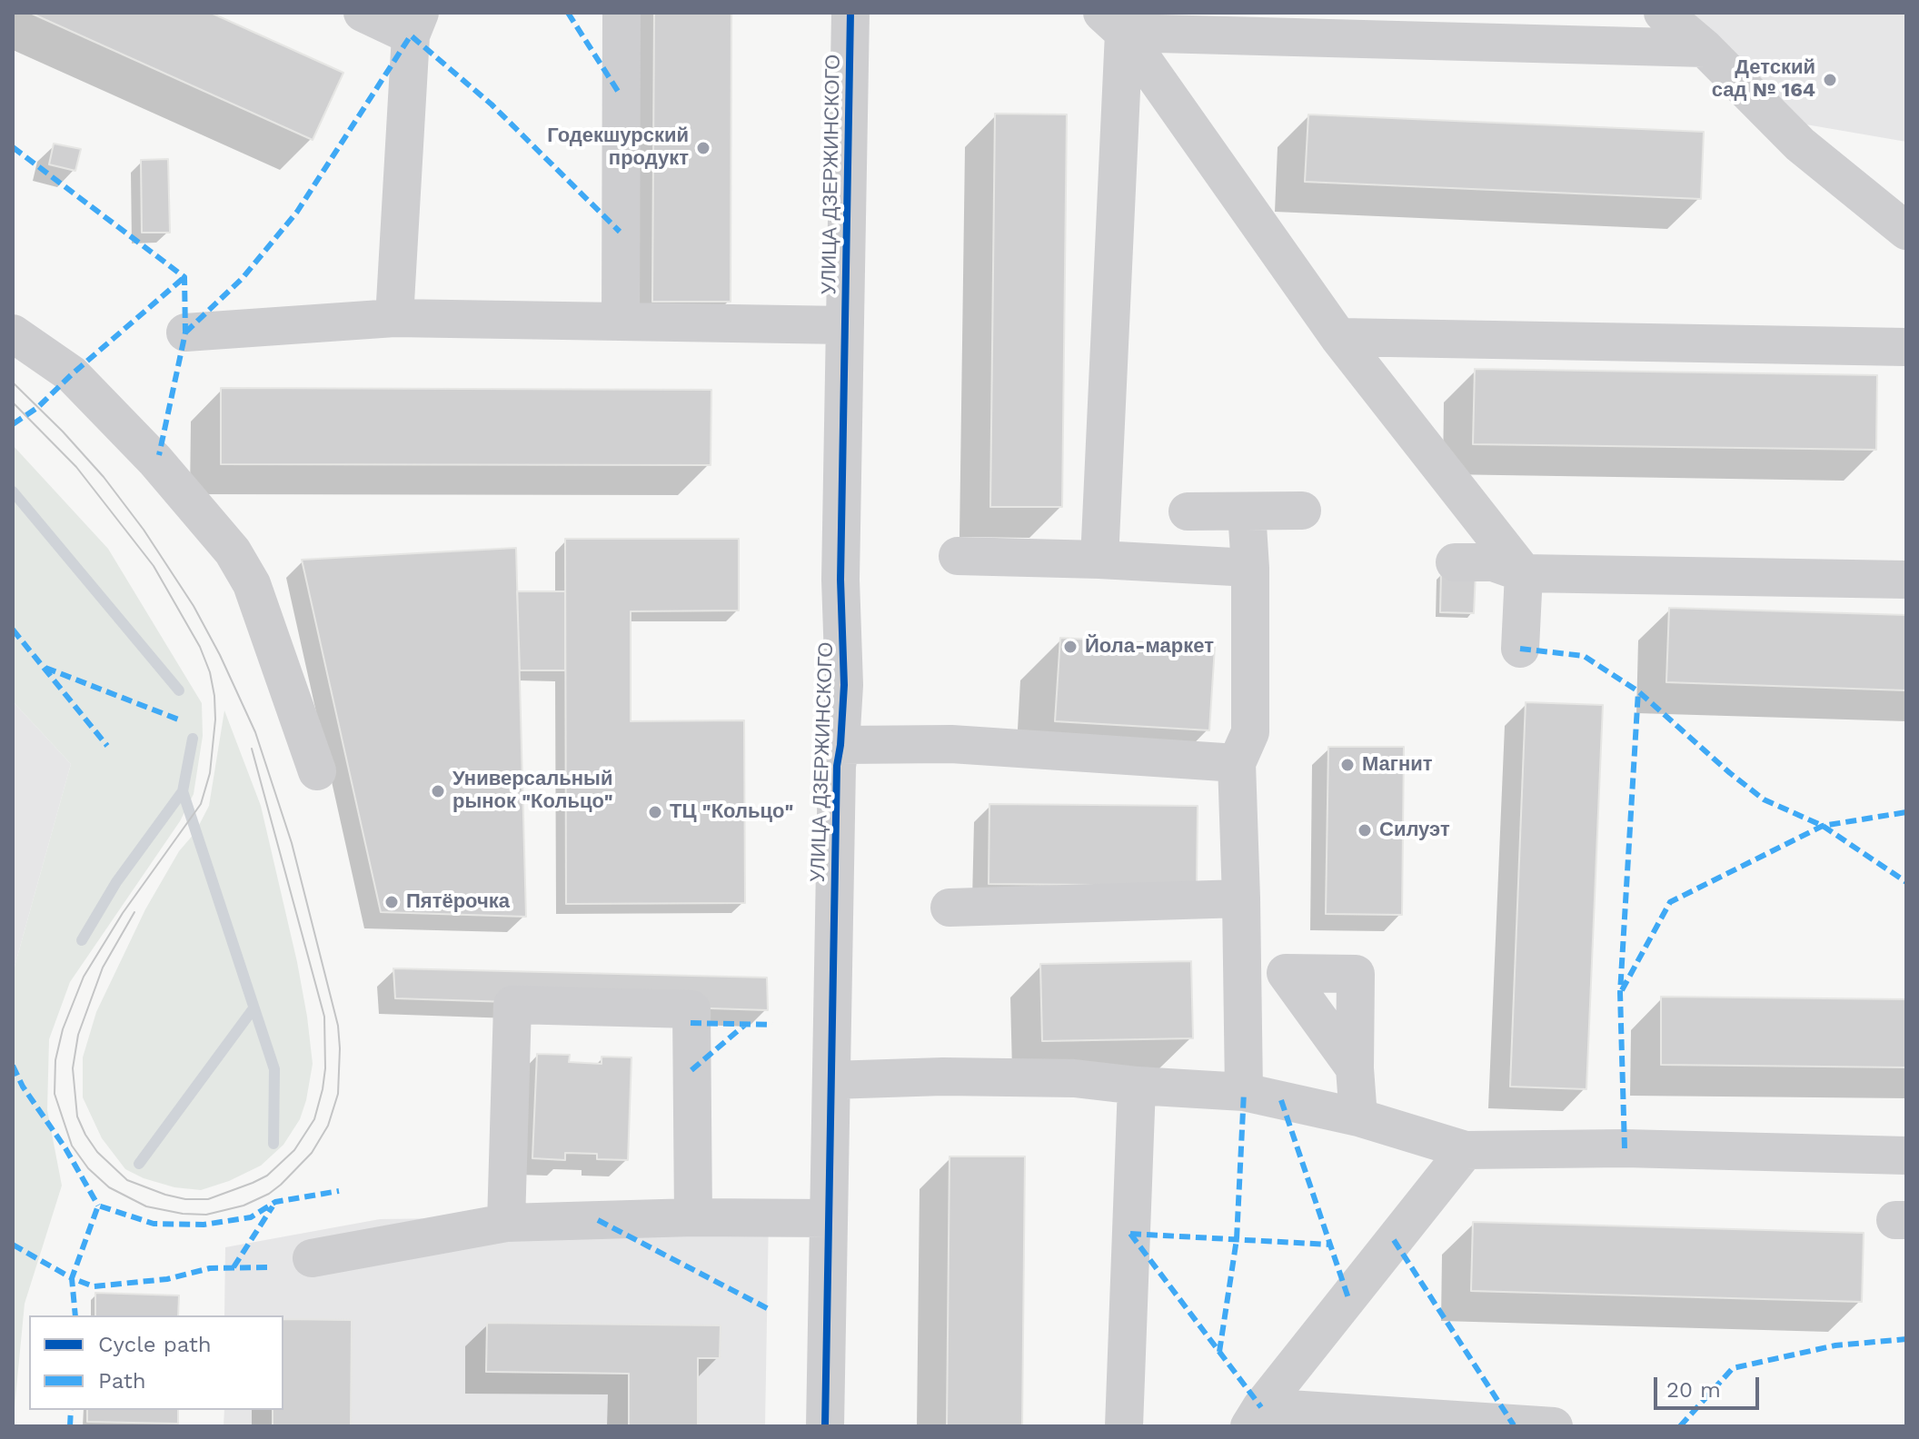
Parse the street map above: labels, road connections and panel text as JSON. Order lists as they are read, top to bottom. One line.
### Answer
{"streets":{"street":["УЛИЦА ДЗЕРЖИНСКОГО"]},"places":["Детский сад № 164","Годекшурский продукт","Йола-маркет","Магнит","Универсальный рынок \"Кольцо\"","ТЦ \"Кольцо\"","Силуэт","Пятёрочка"],"legend":["Cycle path","Path"],"scale_bar":"20 m"}
